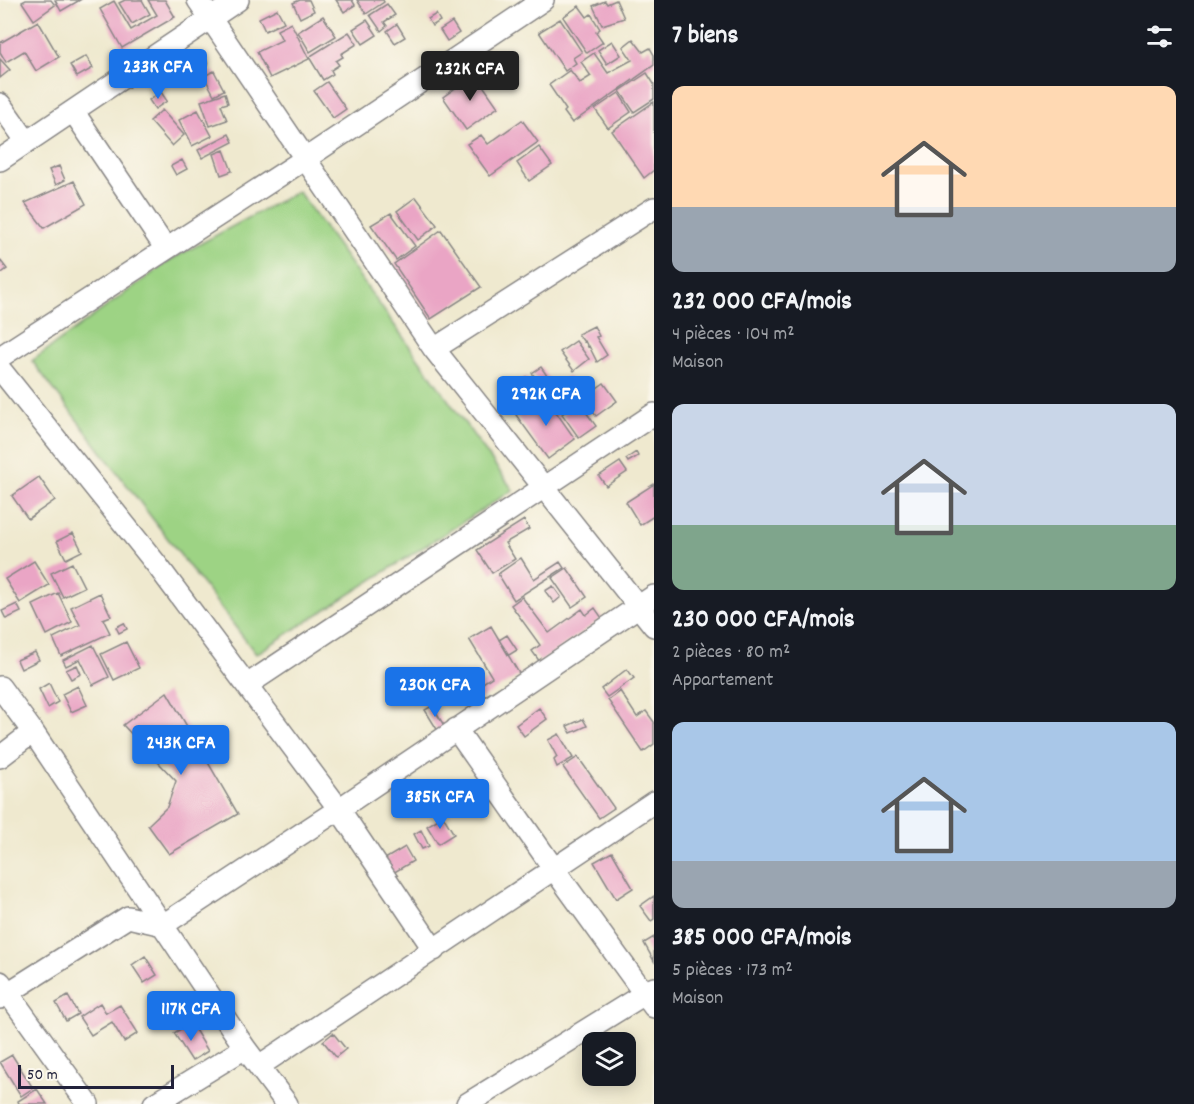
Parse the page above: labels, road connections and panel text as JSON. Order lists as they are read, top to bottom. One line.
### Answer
{"scale_bar":"50 m","page":{"heading":"7 biens","price":["233K CFA","232K CFA","292K CFA","230K CFA","243K CFA","385K CFA","117K CFA"],"list":[{"name":"232 000 CFA/mois","note":"4 pièces · 104 m² · Maison"},{"name":"230 000 CFA/mois","note":"2 pièces · 80 m² · Appartement"},{"name":"385 000 CFA/mois","note":"5 pièces · 173 m² · Maison"}],"scale":"50 m"}}
